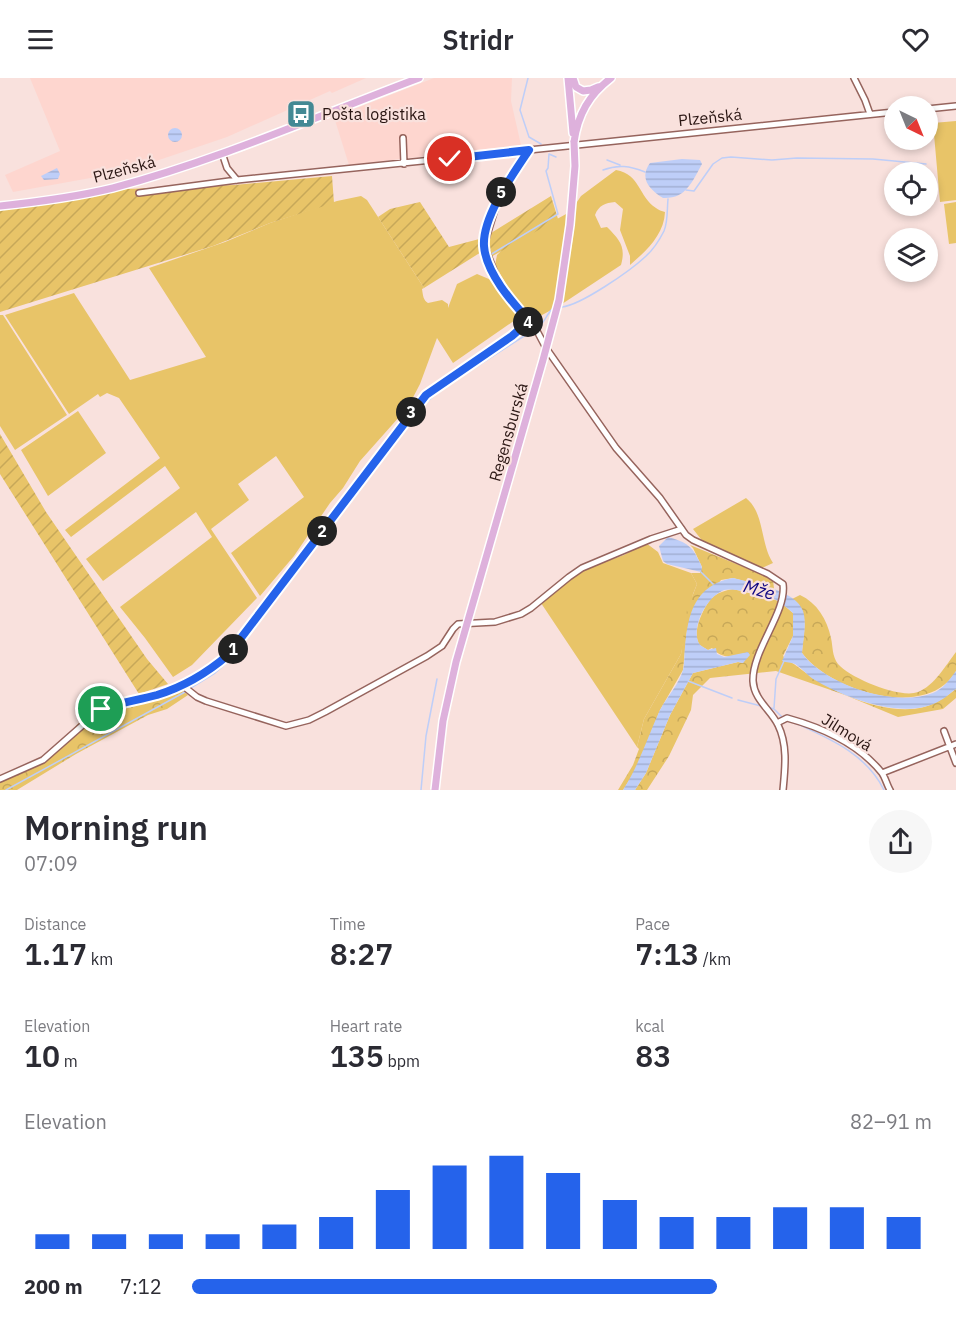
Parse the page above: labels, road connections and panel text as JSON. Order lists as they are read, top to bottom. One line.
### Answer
{"streets":{"main road":["Plzeňská","Regensburská"],"street":["Jilmová"]},"water":["Mže"],"places":{"bus stop":["Pošta logistika"]},"north":"bottom right","page":{"header":"Stridr","pins":["5","4","3","2","1"],"heading":["Morning run","07:09"],"stats":[["Distance","1.17 km"],["Time","8:27"],["Pace","7:13 /km"],["Elevation","10 m"],["Heart rate","135 bpm"],["kcal","83"]],"chart":["Elevation","82–91 m"],"list":[{"name":"200 m","note":"7:12"}]}}
